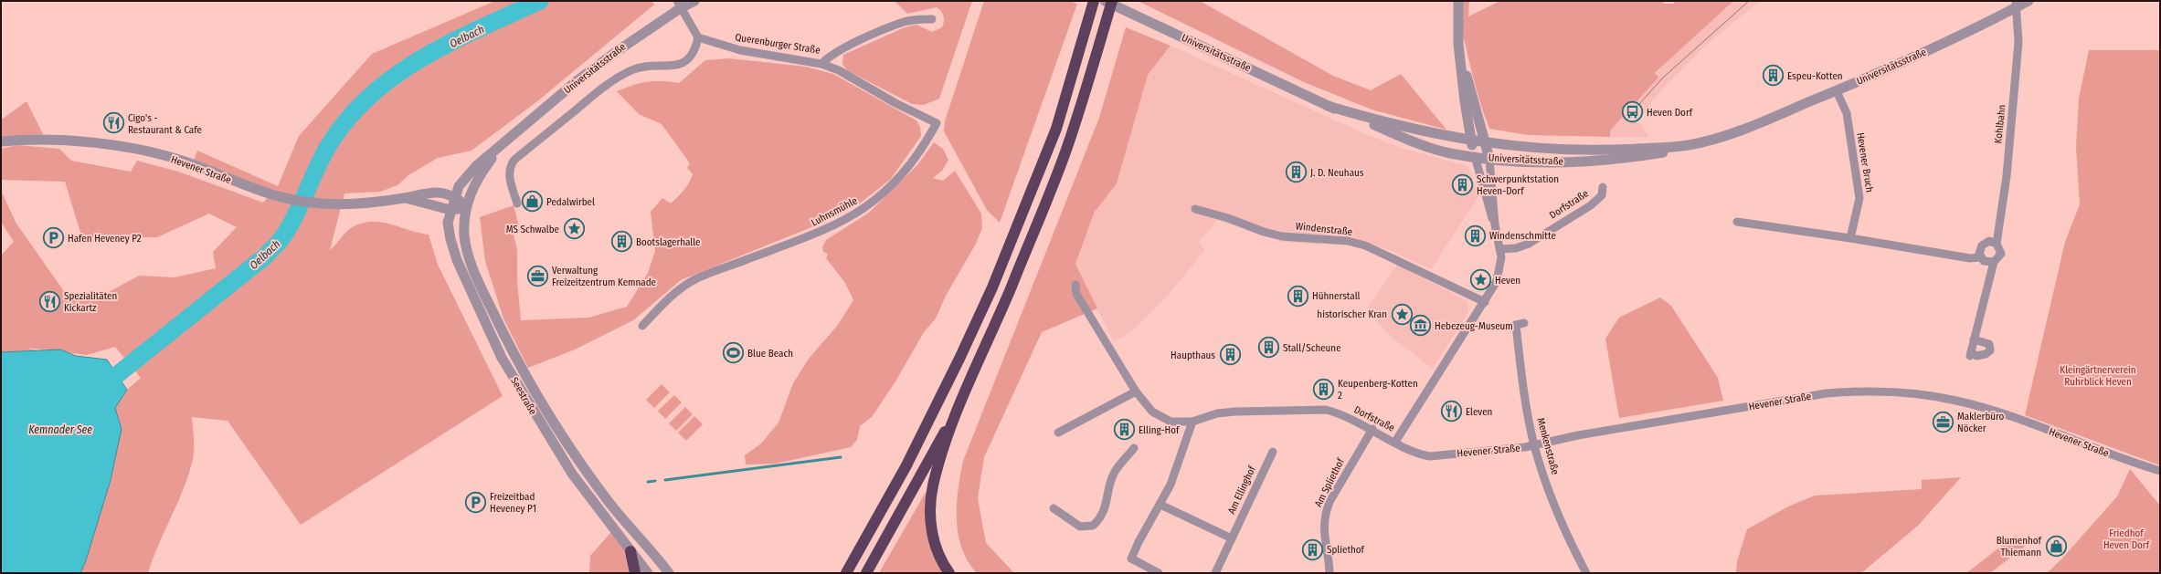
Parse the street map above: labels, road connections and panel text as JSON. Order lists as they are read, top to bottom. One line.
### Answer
{"streets":{"street":["Querenburger Straße","Universitätsstraße","Kohlbahn","Hevener Bruch","Hevener Straße","Dorfstraße","Luhnsmühle","Windenstraße","Seestraße","Menkenstraße","Am Spliethof","Am Ellinghof"]},"crossings":[["Querenburger Straße","Luhnsmühle"],["Universitätsstraße","Kohlbahn"],["Universitätsstraße","Hevener Bruch"],["Universitätsstraße","Dorfstraße"],["Universitätsstraße","Seestraße"],["Hevener Straße","Dorfstraße"],["Hevener Straße","Menkenstraße"],["Dorfstraße","Windenstraße"],["Dorfstraße","Am Spliethof"]],"water":["Oelbach","Kemnader See"],"parks":["Kleingärtnerverein Ruhrblick Heven","Friedhof Heven Dorf"],"places":{"building":["Espeu-Kotten","J. D. Neuhaus","Schwerpunktstation Heven-Dorf","Windenschmitte","Bootslagerhalle","Hühnerstall","Stall/Scheune","Haupthaus","Keupenberg-Kotten 2","Elling-Hof","Spliethof"],"bus stop":["Heven Dorf"],"restaurant":["Cigo's - Restaurant & Cafe","Spezialitäten Kickartz","Eleven"],"shop":["Pedalwirbel","Blumenhof Thiemann"],"place":["MS Schwalbe","Heven","historischer Kran"],"parking":["Hafen Heveney P2","Freizeitbad Heveney P1"],"office":["Verwaltung Freizeitzentrum Kemnade","Maklerbüro Nöcker"],"museum":["Hebezeug-Museum"],"sports":["Blue Beach"]}}
